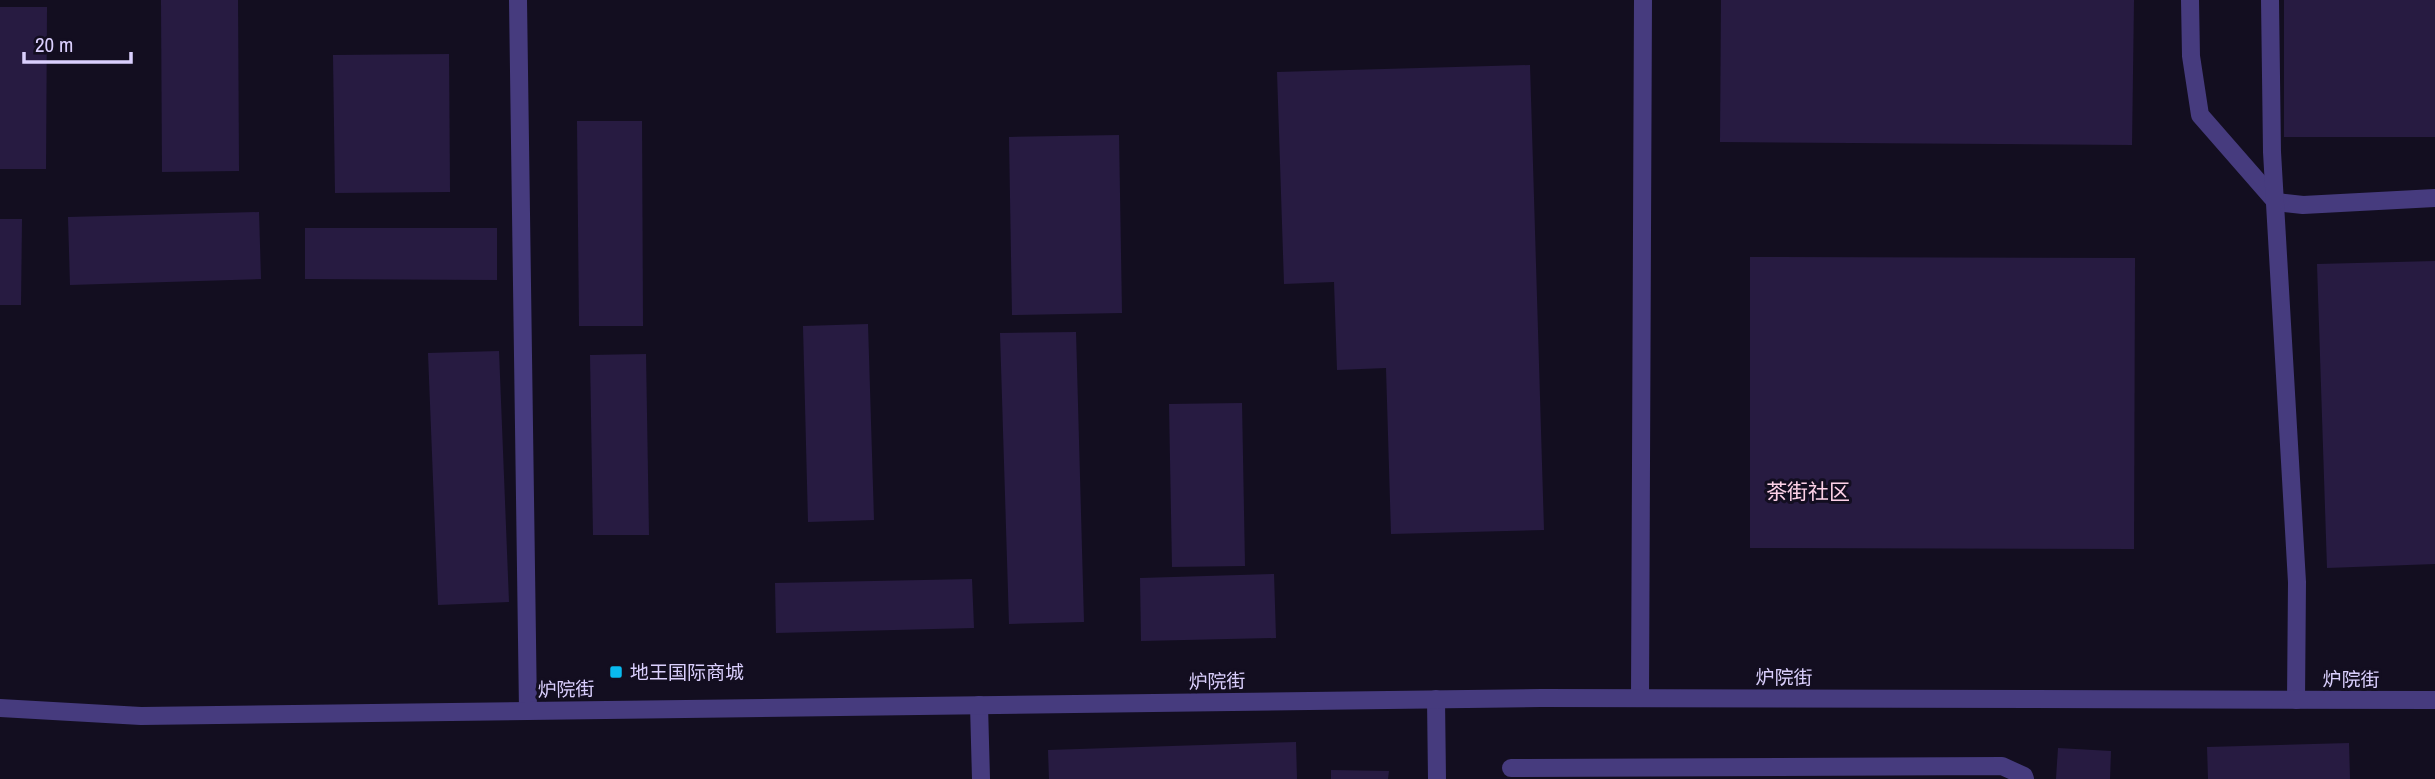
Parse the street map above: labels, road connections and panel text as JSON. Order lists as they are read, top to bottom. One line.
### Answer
{"streets":{"street":["炉院街"]},"districts":["茶街社区"],"places":{"transit":["地王国际商城"]},"scale_bar":"20 m"}
